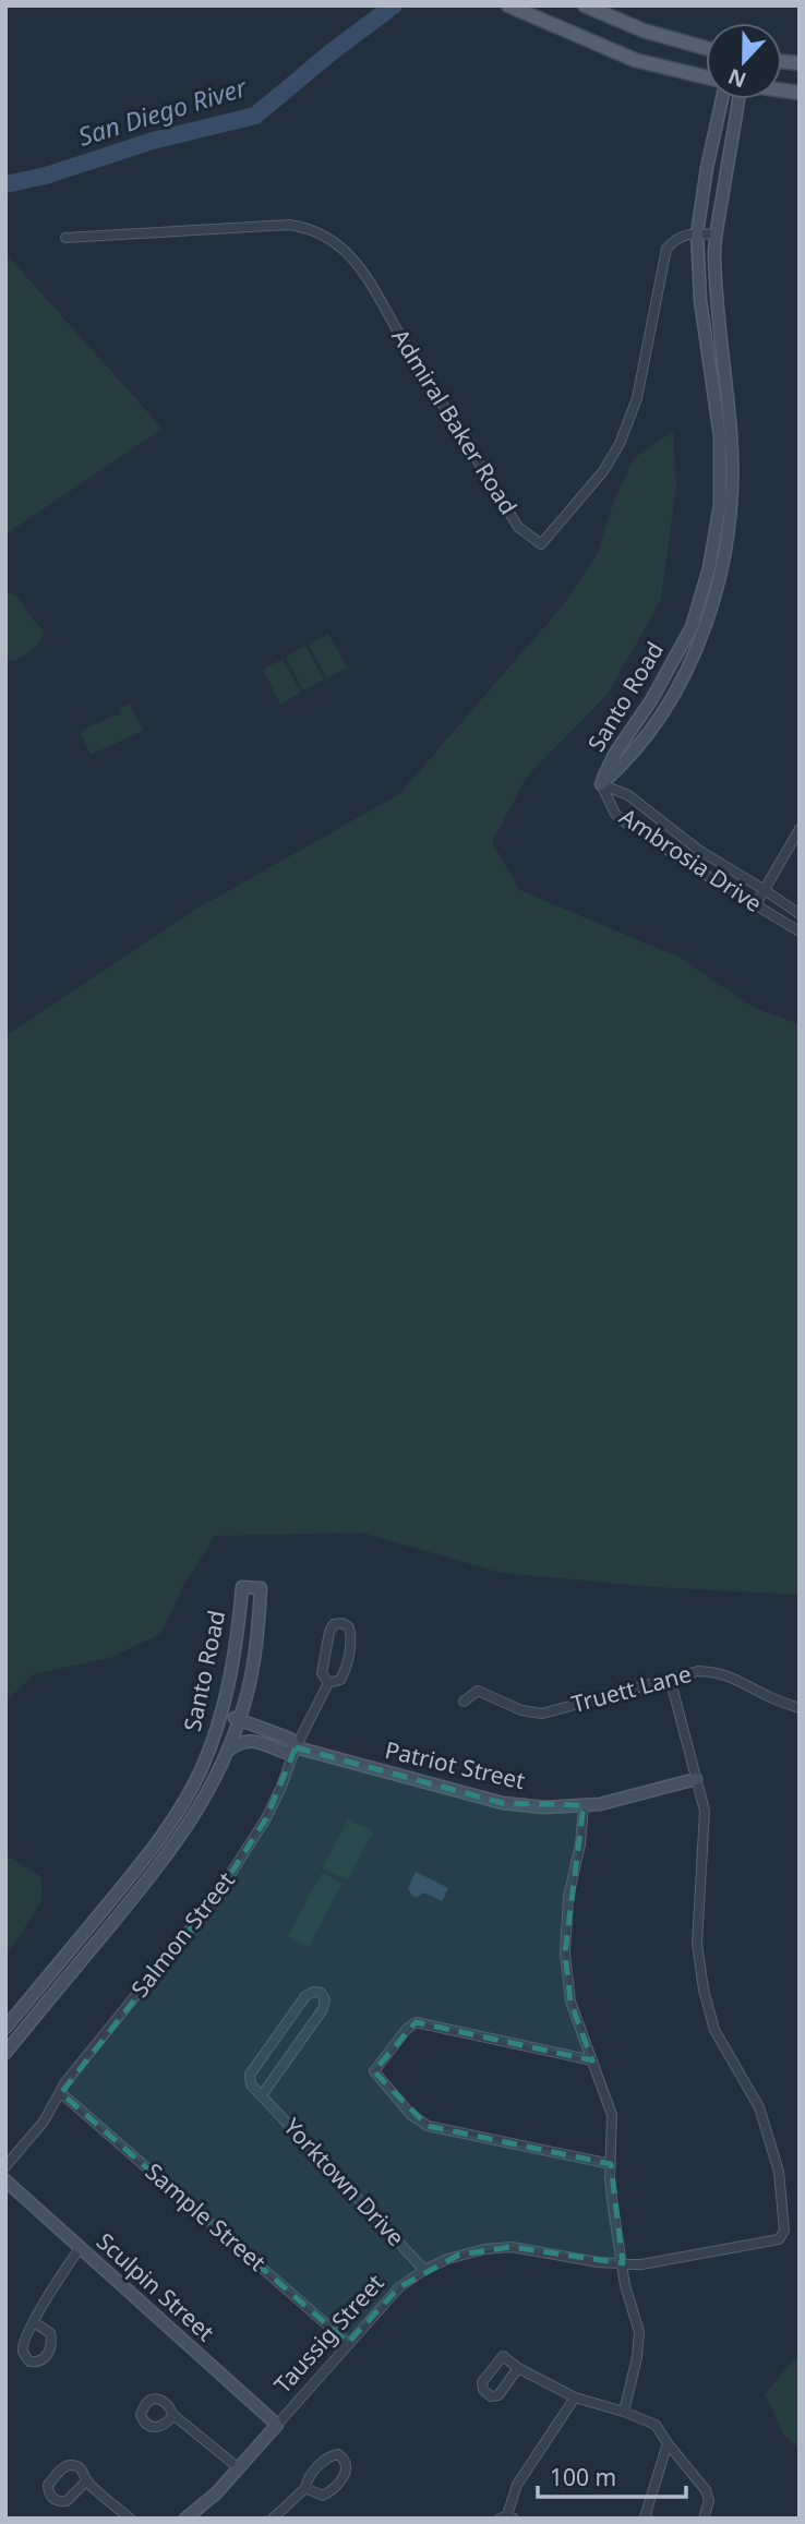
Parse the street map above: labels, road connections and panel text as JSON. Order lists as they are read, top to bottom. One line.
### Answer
{"streets":{"street":["Admiral Baker Road","Santo Road","Ambrosia Drive","Truett Lane","Patriot Street","Salmon Street","Yorktown Drive","Sample Street","Sculpin Street","Taussig Street"]},"crossings":[["Admiral Baker Road","Santo Road"],["Santo Road","Ambrosia Drive"],["Santo Road","Patriot Street"],["Truett Lane","Taussig Street"],["Patriot Street","Salmon Street"],["Patriot Street","Taussig Street"],["Salmon Street","Sample Street"],["Yorktown Drive","Taussig Street"],["Sample Street","Taussig Street"],["Sculpin Street","Taussig Street"]],"water":["San Diego River"],"scale_bar":"100 m","north":"bottom"}
